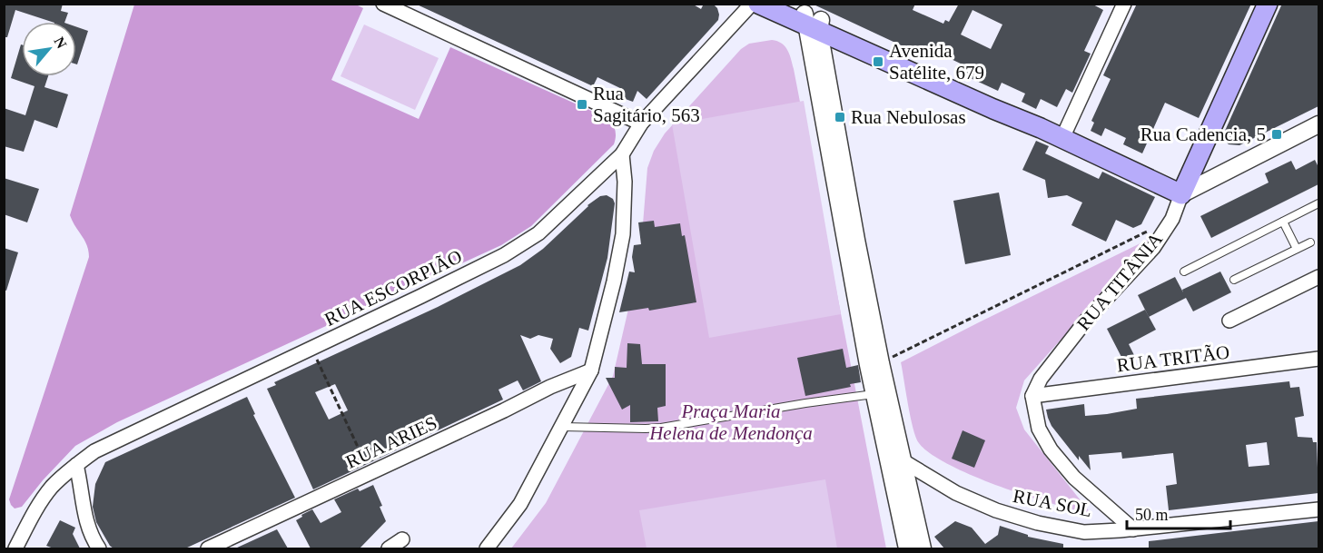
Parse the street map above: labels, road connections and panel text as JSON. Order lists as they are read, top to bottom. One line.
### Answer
{"streets":{"main road":["RUA TITÂNIA"],"street":["RUA ESCORPIÃO","RUA TRITÃO","RUA ARIES","RUA SOL"]},"crossings":[["RUA TITÂNIA","RUA TRITÃO"]],"parks":["Praça Maria Helena de Mendonça"],"places":{"transit":["Avenida Satélite, 679","Rua Sagitário, 563","Rua Nebulosas","Rua Cadencia, 5"]},"scale_bar":"50 m","north":"top right"}
